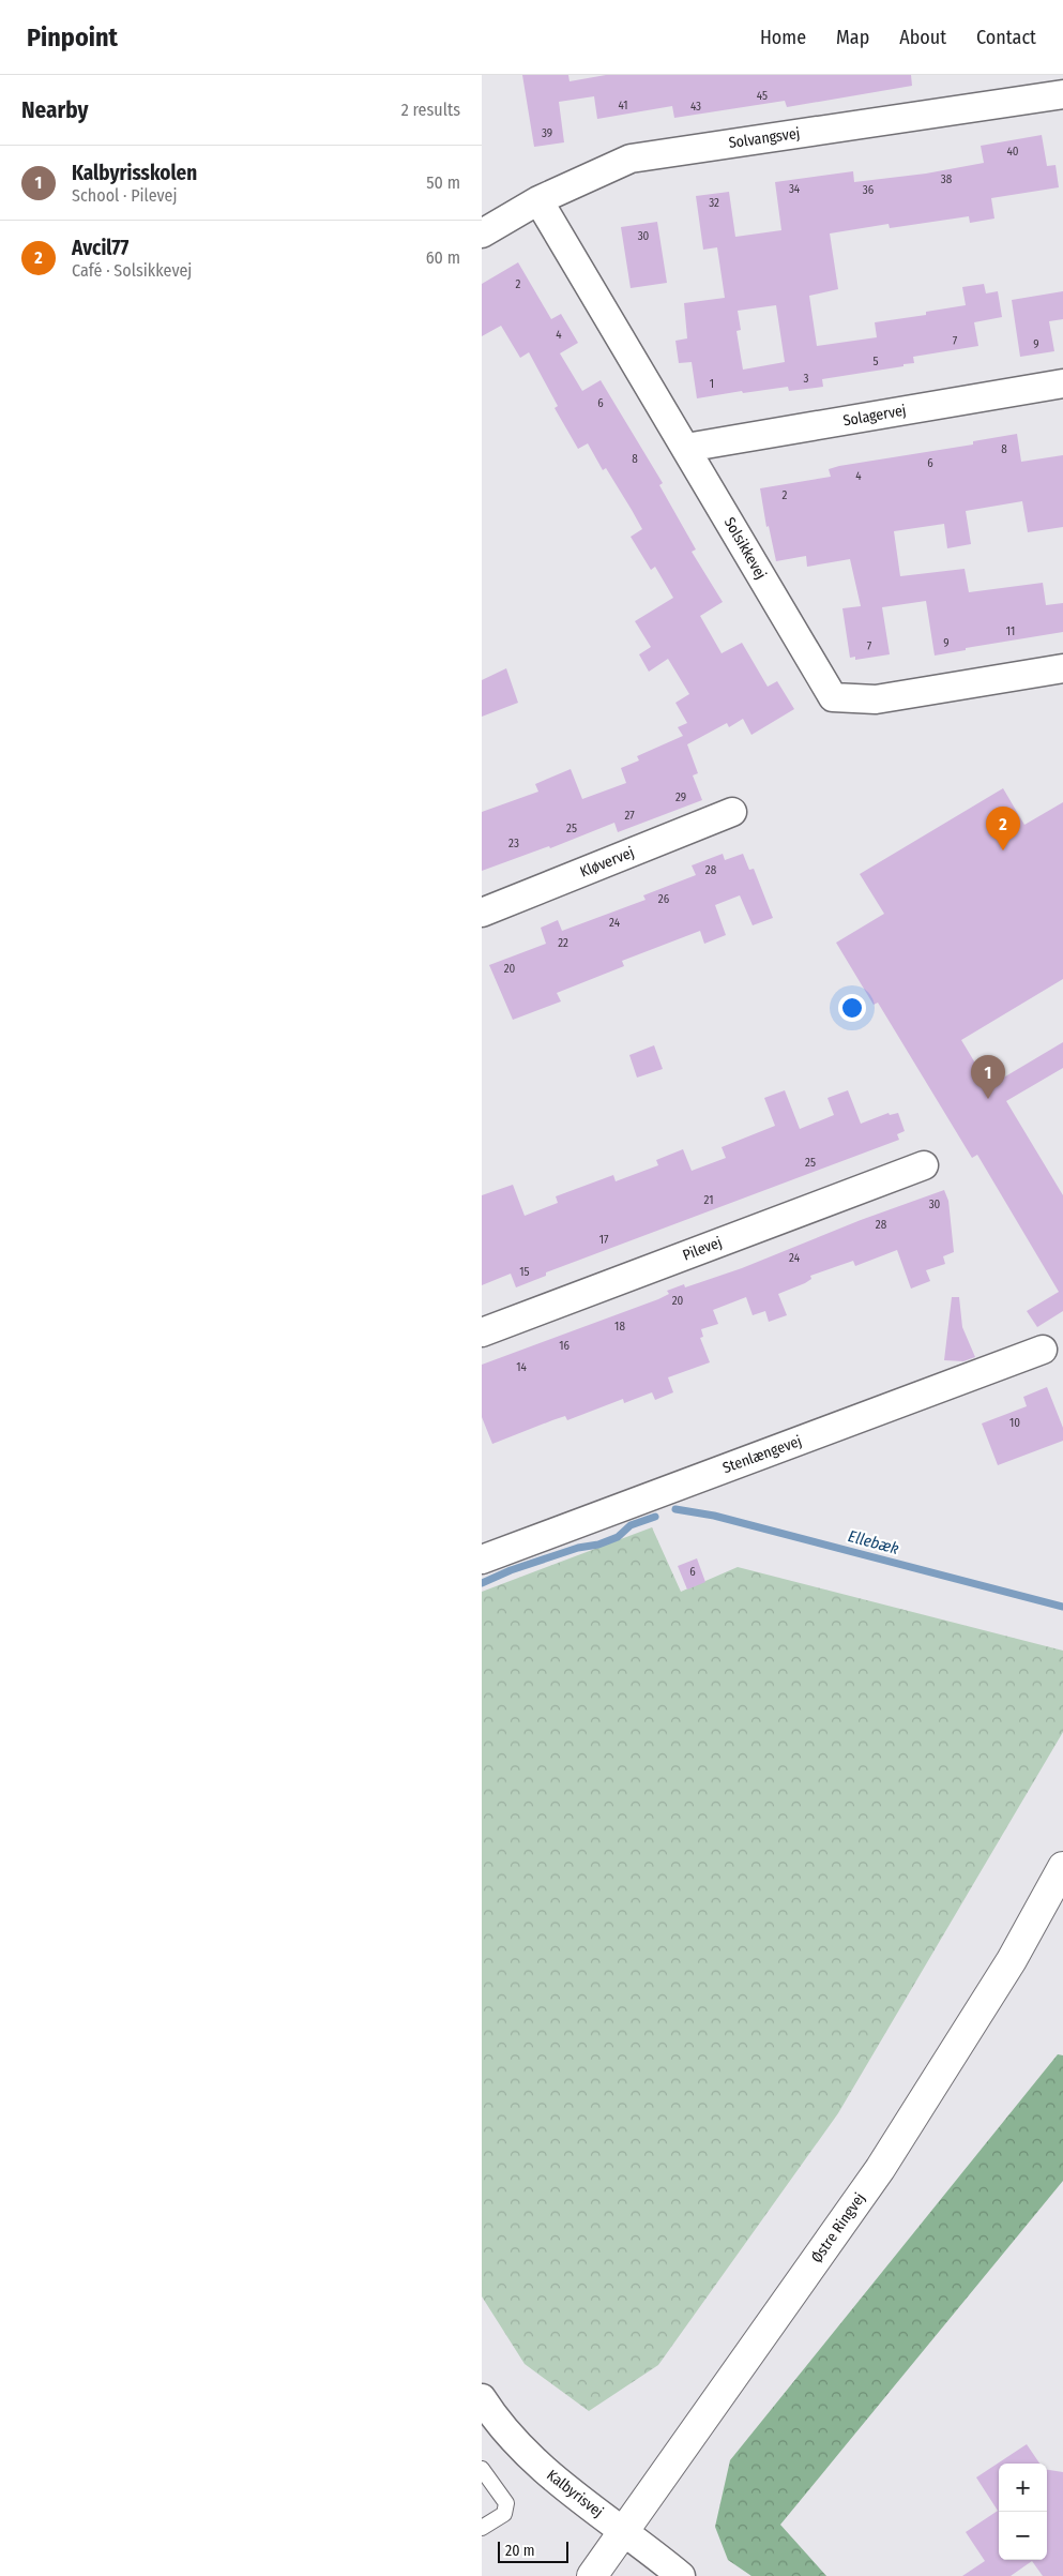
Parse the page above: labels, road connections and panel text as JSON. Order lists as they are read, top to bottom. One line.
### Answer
{"streets":{"street":["Solvangsvej","Solagervej","Solsikkevej","Kløvervej","Pilevej","Stenlængevej","Østre Ringvej","Kalbyrisvej"]},"crossings":[["Solvangsvej","Solsikkevej"],["Solagervej","Solsikkevej"],["Østre Ringvej","Kalbyrisvej"]],"water":["Ellebæk"],"house_numbers":["45","41","43","39","40","38","34","36","32","30","2","4","7","9","5","3","1","6","8","8","6","4","2","11","9","7","29","27","25","23","28","26","24","22","20","25","21","30","28","17","24","15","20","18","16","14","10","6"],"scale_bar":"20 m","page":{"header":"Pinpoint","nav":["Home","Map","About","Contact"],"heading":["Nearby","2 results"],"list":[{"mark":"1","name":"Kalbyrisskolen","note":"School · Pilevej","value":"50 m"},{"mark":"2","name":"Avcil77","note":"Café · Solsikkevej","value":"60 m"}],"pins":["2","1"],"map_buttons":["+","−"],"scale":"20 m"}}
